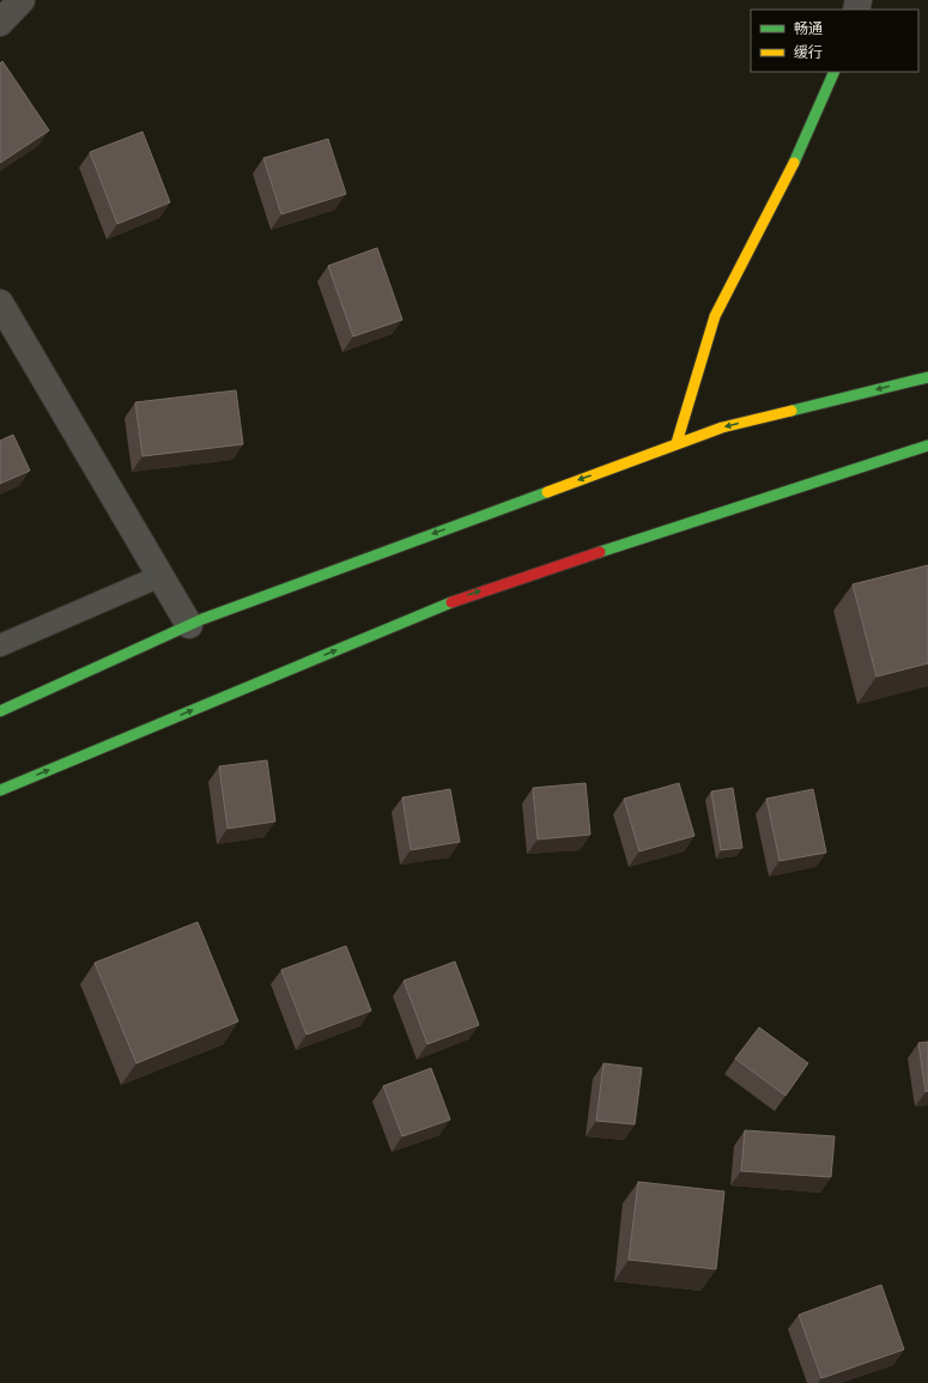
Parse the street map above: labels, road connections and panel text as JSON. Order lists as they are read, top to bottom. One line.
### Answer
{"legend":["畅通","缓行"]}
